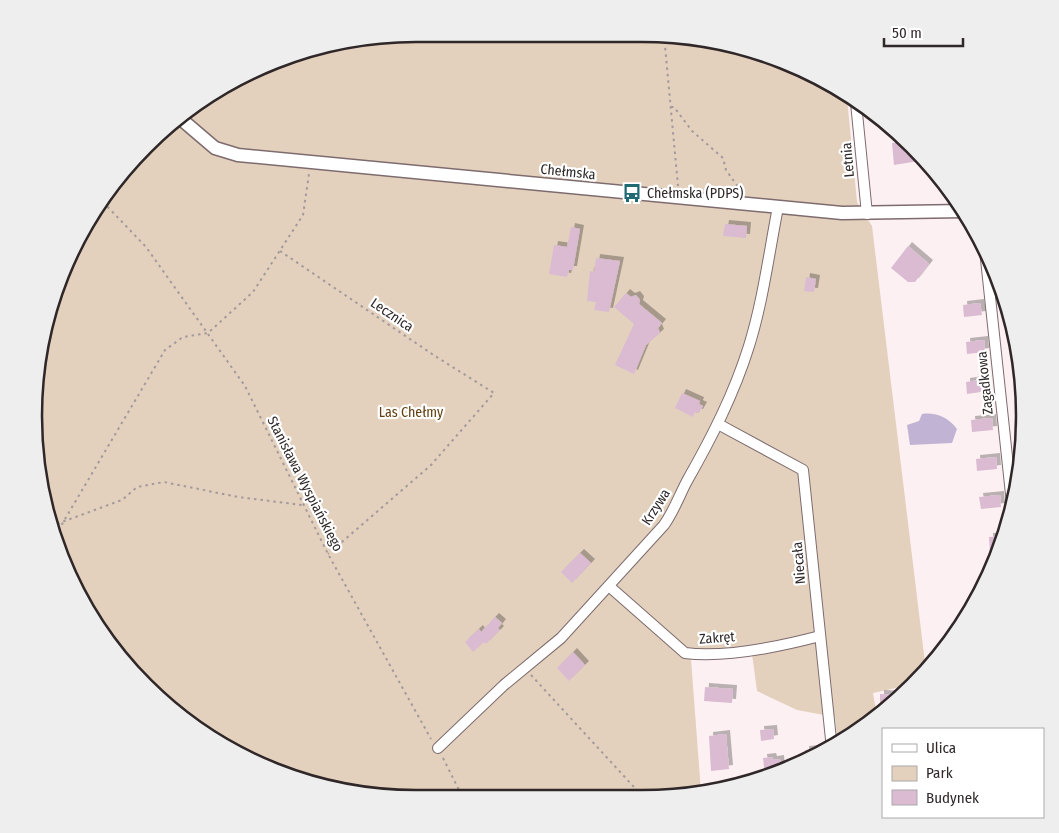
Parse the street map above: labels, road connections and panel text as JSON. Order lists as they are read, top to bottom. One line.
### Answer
{"streets":{"street":["Letnia","Chełmska","Zagadkowa","Krzywa","Niecała","Zakręt"],"path":["Lecznica","Stanisława Wyspiańskiego"]},"crossings":[["Letnia","Chełmska"],["Chełmska","Krzywa"],["Lecznica","Stanisława Wyspiańskiego"],["Stanisława Wyspiańskiego","Krzywa"],["Krzywa","Niecała"],["Krzywa","Zakręt"],["Niecała","Zakręt"]],"parks":["Las Chełmy"],"places":{"bus stop":["Chełmska (PDPS)"]},"legend":["Ulica","Park","Budynek"],"scale_bar":"50 m"}
